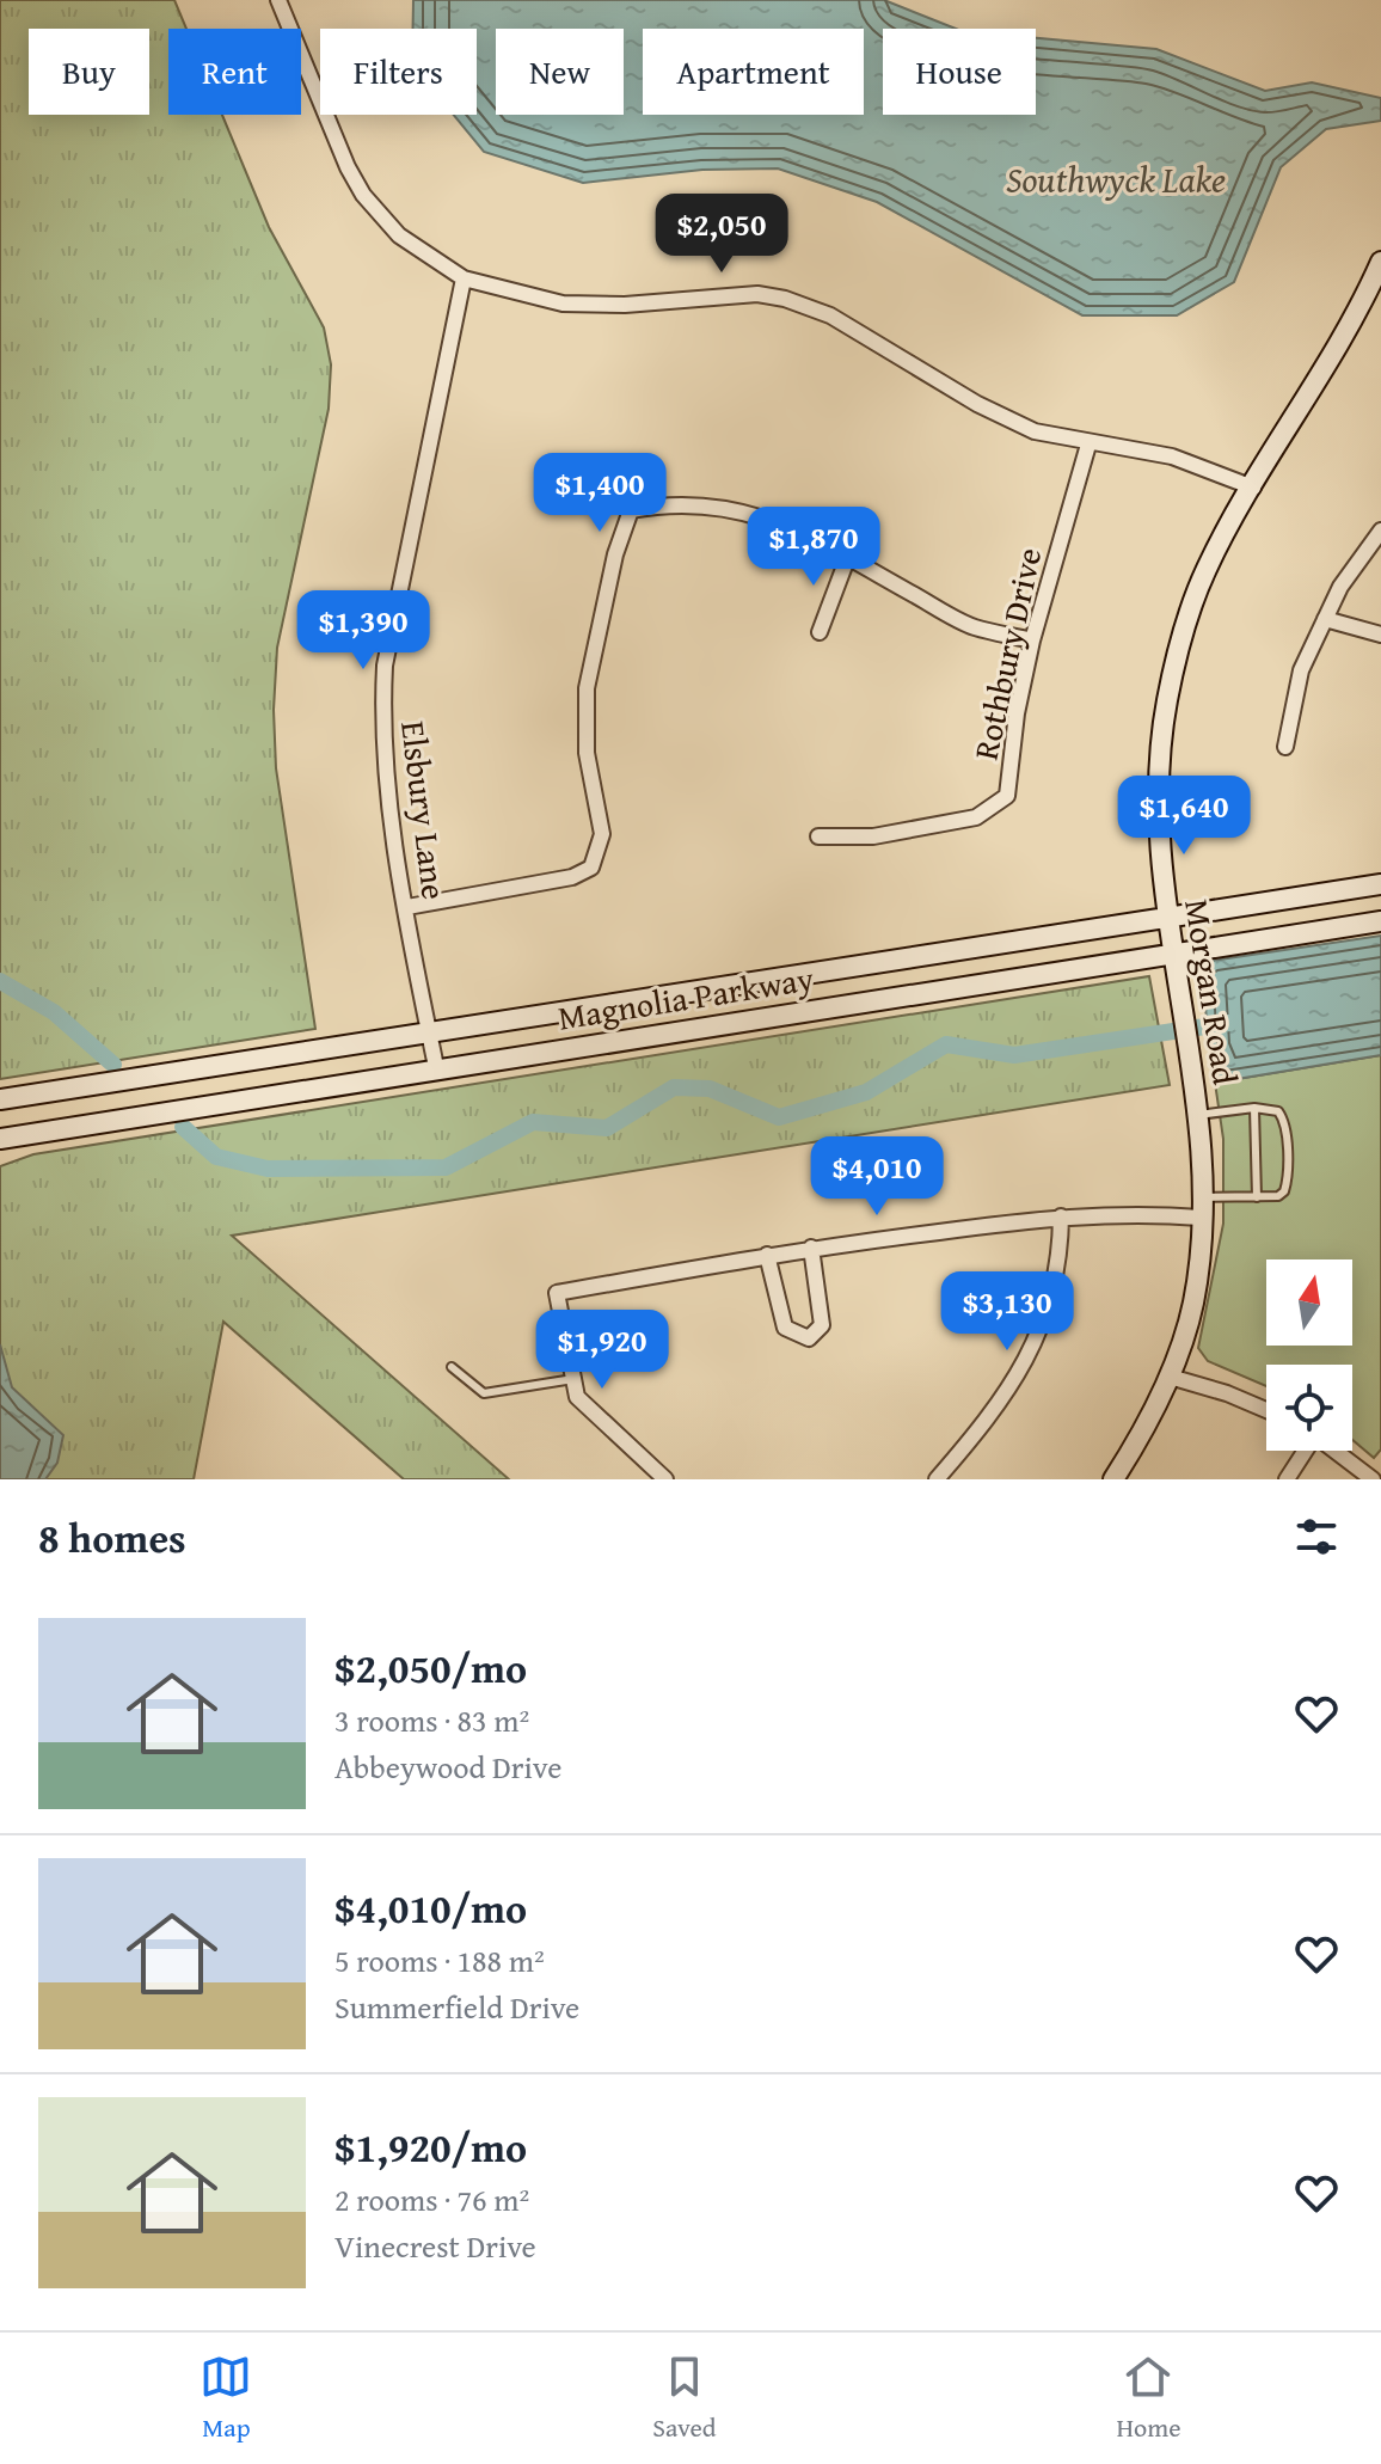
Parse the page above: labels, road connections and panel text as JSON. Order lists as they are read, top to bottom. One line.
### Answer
{"streets":{"main road":["Morgan Road","Magnolia Parkway"],"street":["Rothbury Drive","Elsbury Lane"]},"crossings":[["Elsbury Lane","Magnolia Parkway"],["Morgan Road","Magnolia Parkway"]],"water":["Southwyck Lake"],"north":"top","page":{"chip":["Buy","Rent","Filters","New","Apartment","House"],"price":["$2,050","$1,400","$1,870","$1,390","$1,640","$4,010","$3,130","$1,920"],"heading":"8 homes","list":[{"name":"$2,050/mo","note":"3 rooms · 83 m² · Abbeywood Drive"},{"name":"$4,010/mo","note":"5 rooms · 188 m² · Summerfield Drive"},{"name":"$1,920/mo","note":"2 rooms · 76 m² · Vinecrest Drive"}],"tabs":["Map","Saved","Home"]}}
